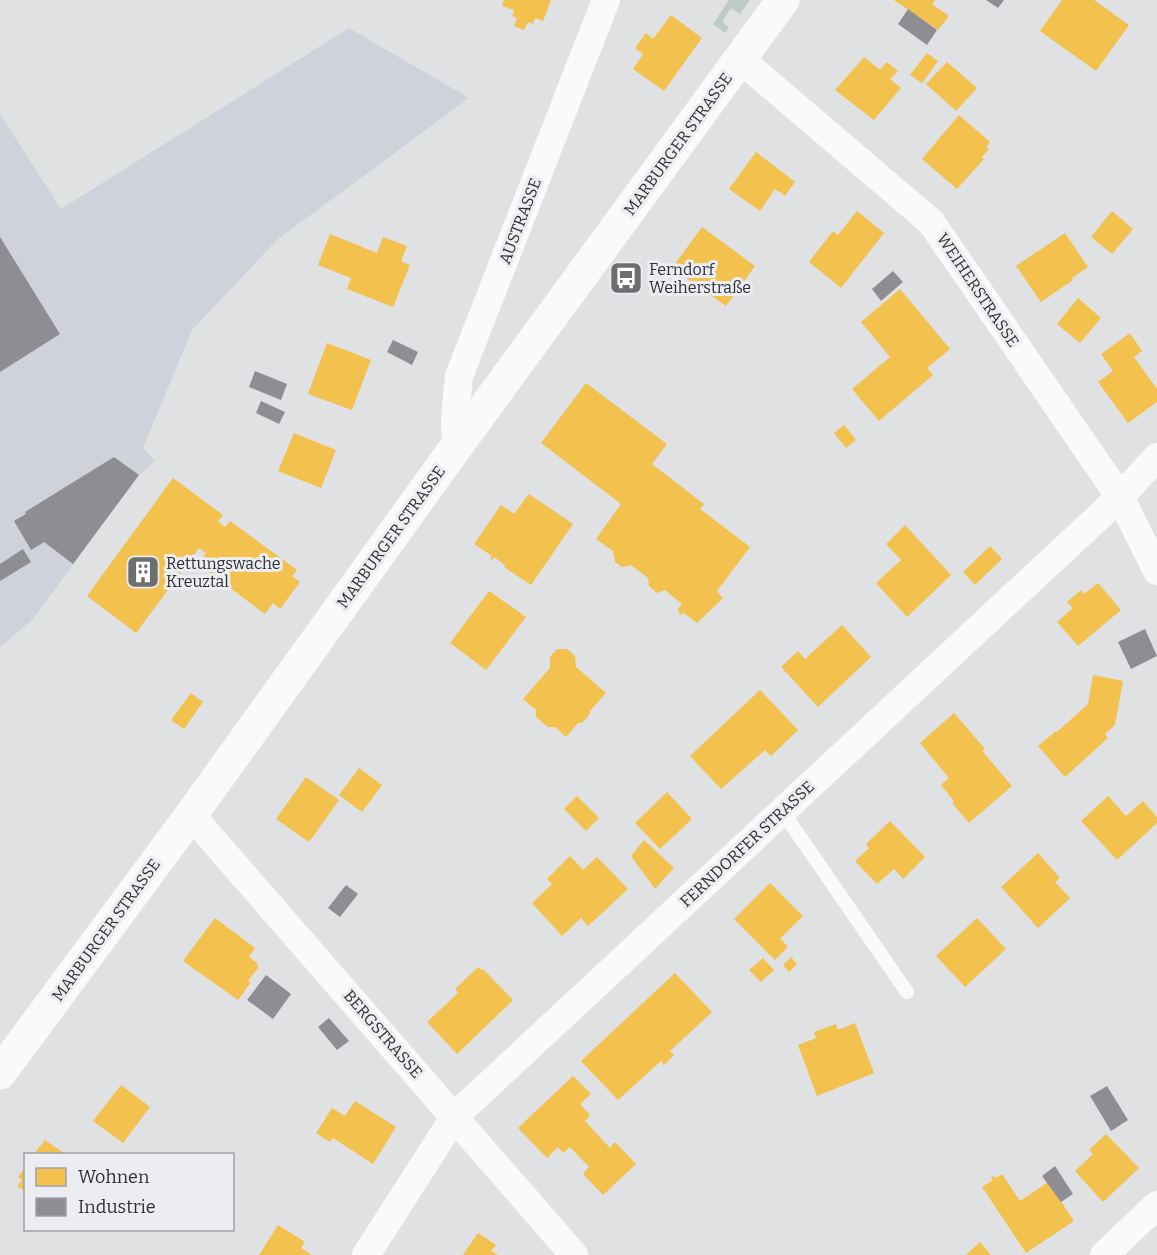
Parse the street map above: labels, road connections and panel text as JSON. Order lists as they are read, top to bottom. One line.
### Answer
{"streets":{"main road":["MARBURGER STRASSE"],"street":["AUSTRASSE","WEIHERSTRASSE","FERNDORFER STRASSE","BERGSTRASSE"]},"crossings":[["MARBURGER STRASSE","AUSTRASSE"],["MARBURGER STRASSE","WEIHERSTRASSE"],["MARBURGER STRASSE","BERGSTRASSE"],["WEIHERSTRASSE","FERNDORFER STRASSE"],["FERNDORFER STRASSE","BERGSTRASSE"]],"places":{"bus stop":["Ferndorf Weiherstraße"],"building":["Rettungswache Kreuztal"]},"legend":["Wohnen","Industrie"]}
